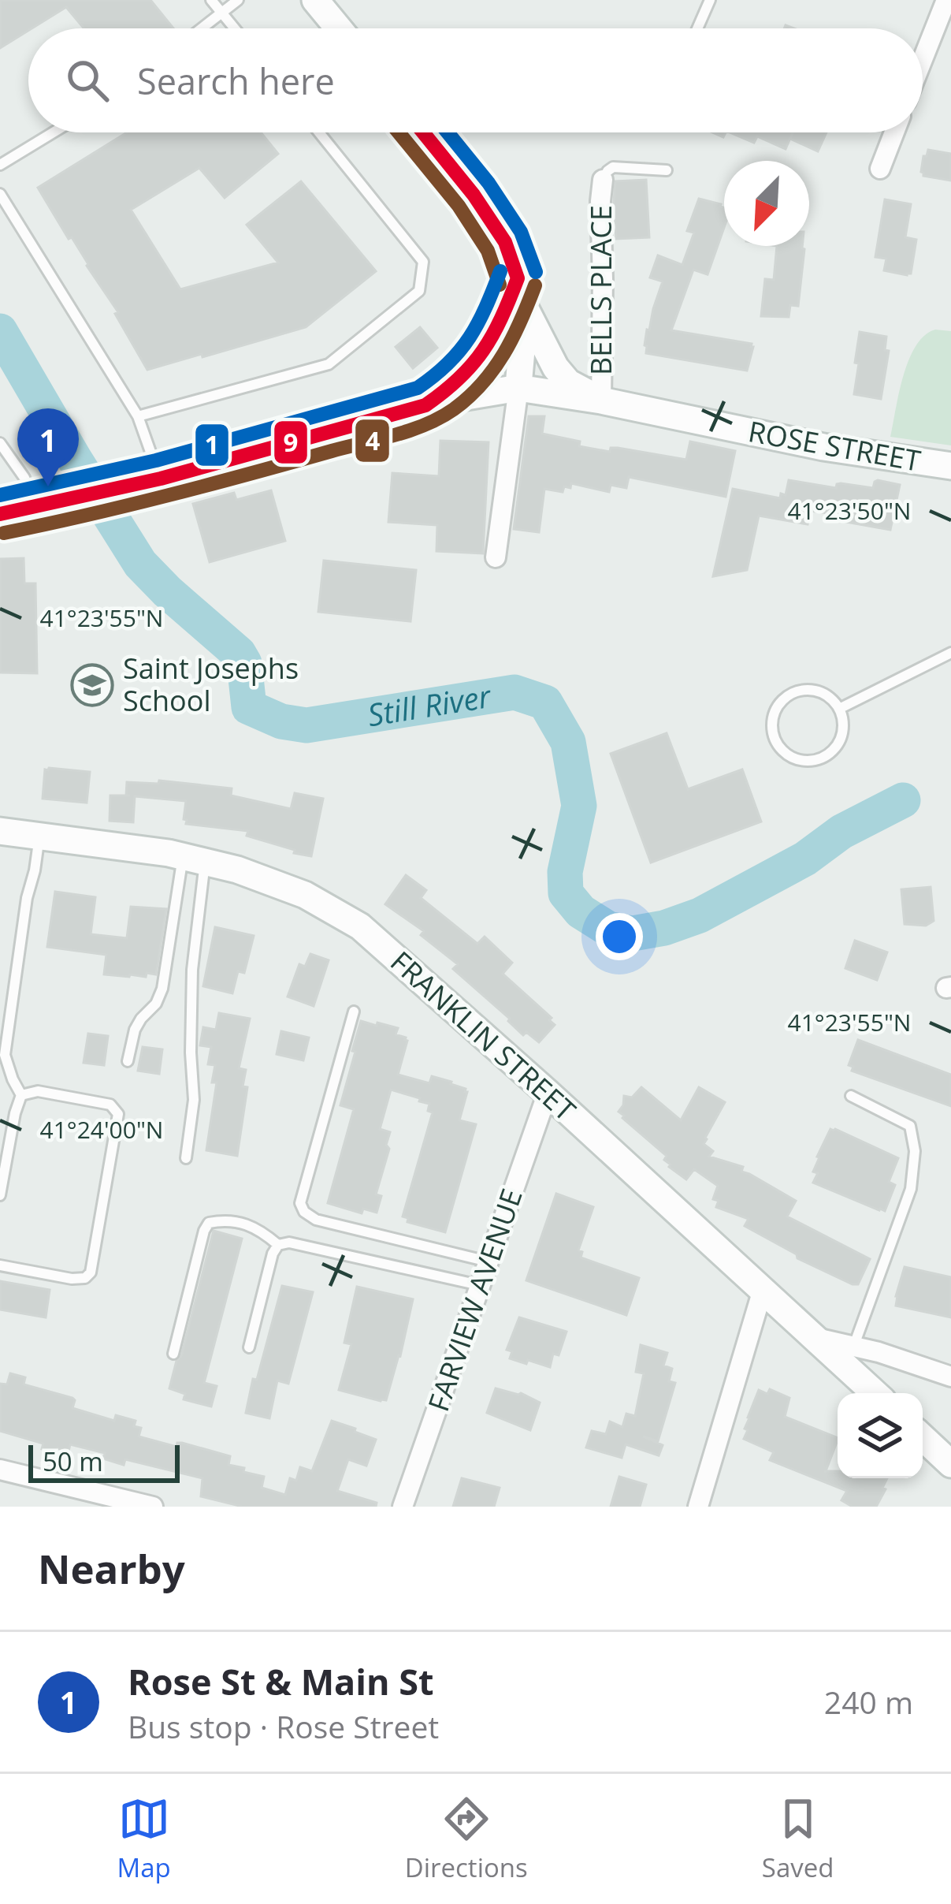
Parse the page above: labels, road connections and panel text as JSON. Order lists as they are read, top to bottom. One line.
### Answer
{"streets":{"street":["BELLS PLACE","ROSE STREET","FRANKLIN STREET","FARVIEW AVENUE"]},"crossings":[["BELLS PLACE","ROSE STREET"],["FRANKLIN STREET","FARVIEW AVENUE"]],"water":["Still River"],"places":{"school or university":["Saint Josephs School"]},"lines":["transit line 9","transit line 4","transit line 1"],"scale_bar":"50 m","north":"bottom left","page":{"search":"Search here","pins":"1","scale":"50 m","heading":"Nearby","list":[{"mark":"1","name":"Rose St & Main St","note":"Bus stop · Rose Street","value":"240 m"}],"nav":["Map","Directions","Saved"]},"coordinates":["41°23'50\"N","41°23'55\"N","41°24'00\"N"]}
